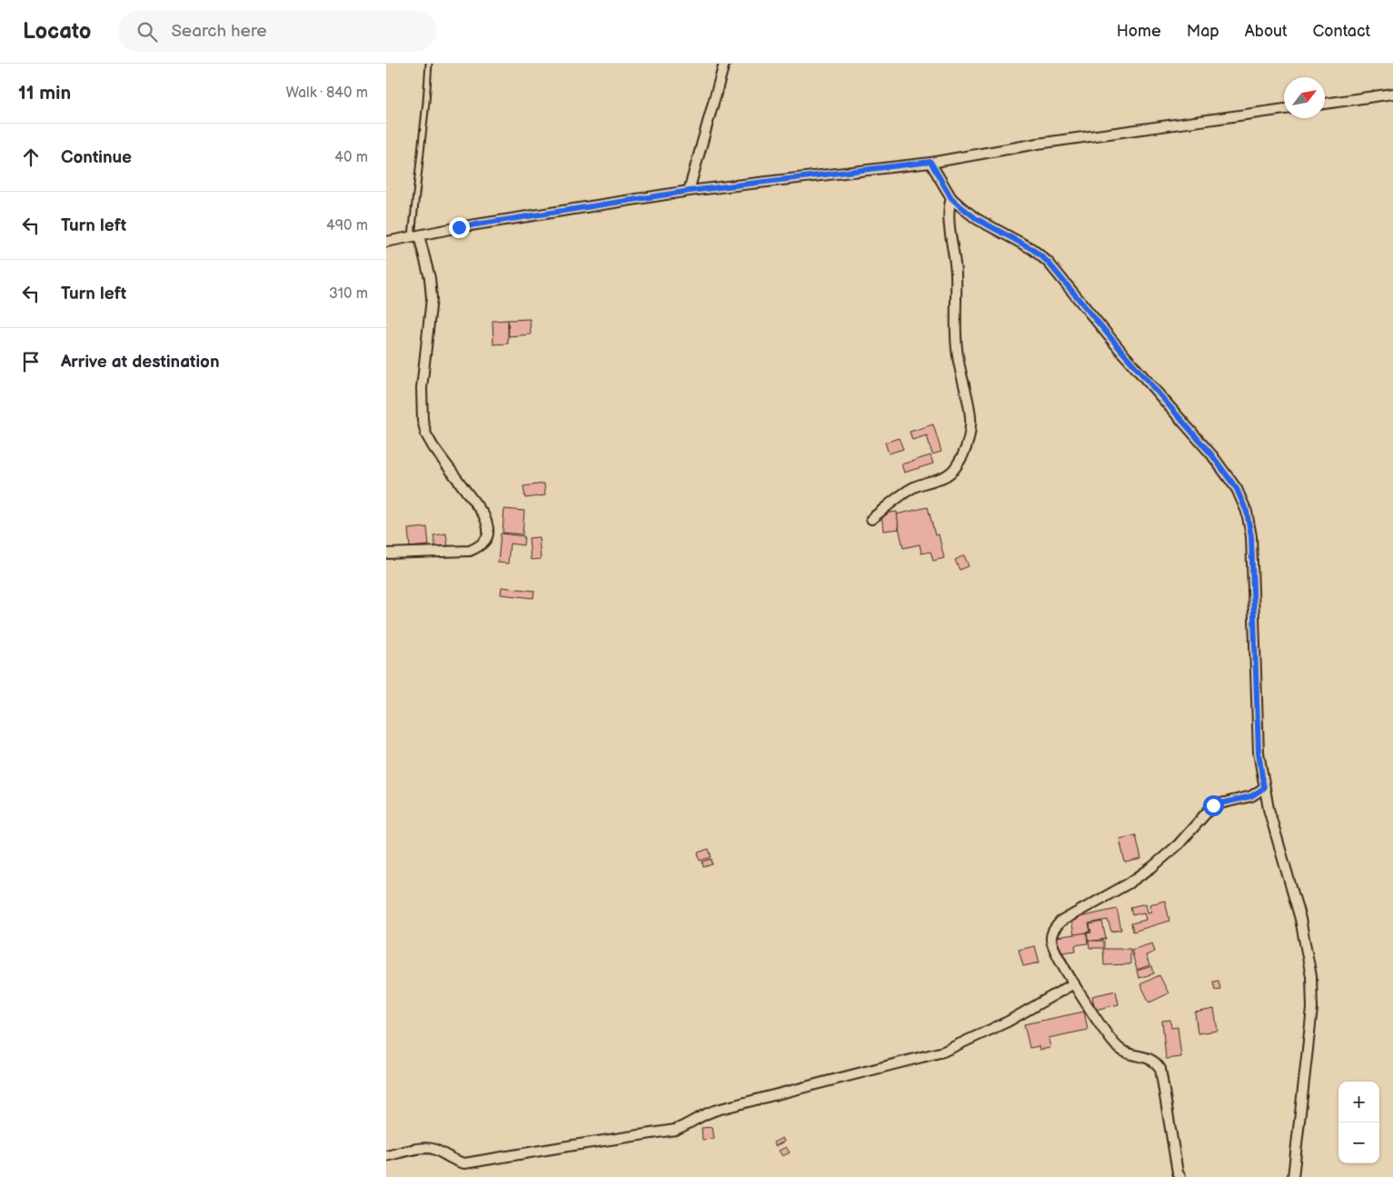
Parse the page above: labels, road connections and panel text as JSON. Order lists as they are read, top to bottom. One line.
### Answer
{"north":"top right","page":{"header":"Locato","search":"Search here","nav":["Home","Map","About","Contact"],"heading":["11 min","Walk · 840 m"],"list":[["Continue","40 m"],["Turn left","490 m"],["Turn left","310 m"],"Arrive at destination"],"map_buttons":["+","−"]}}
